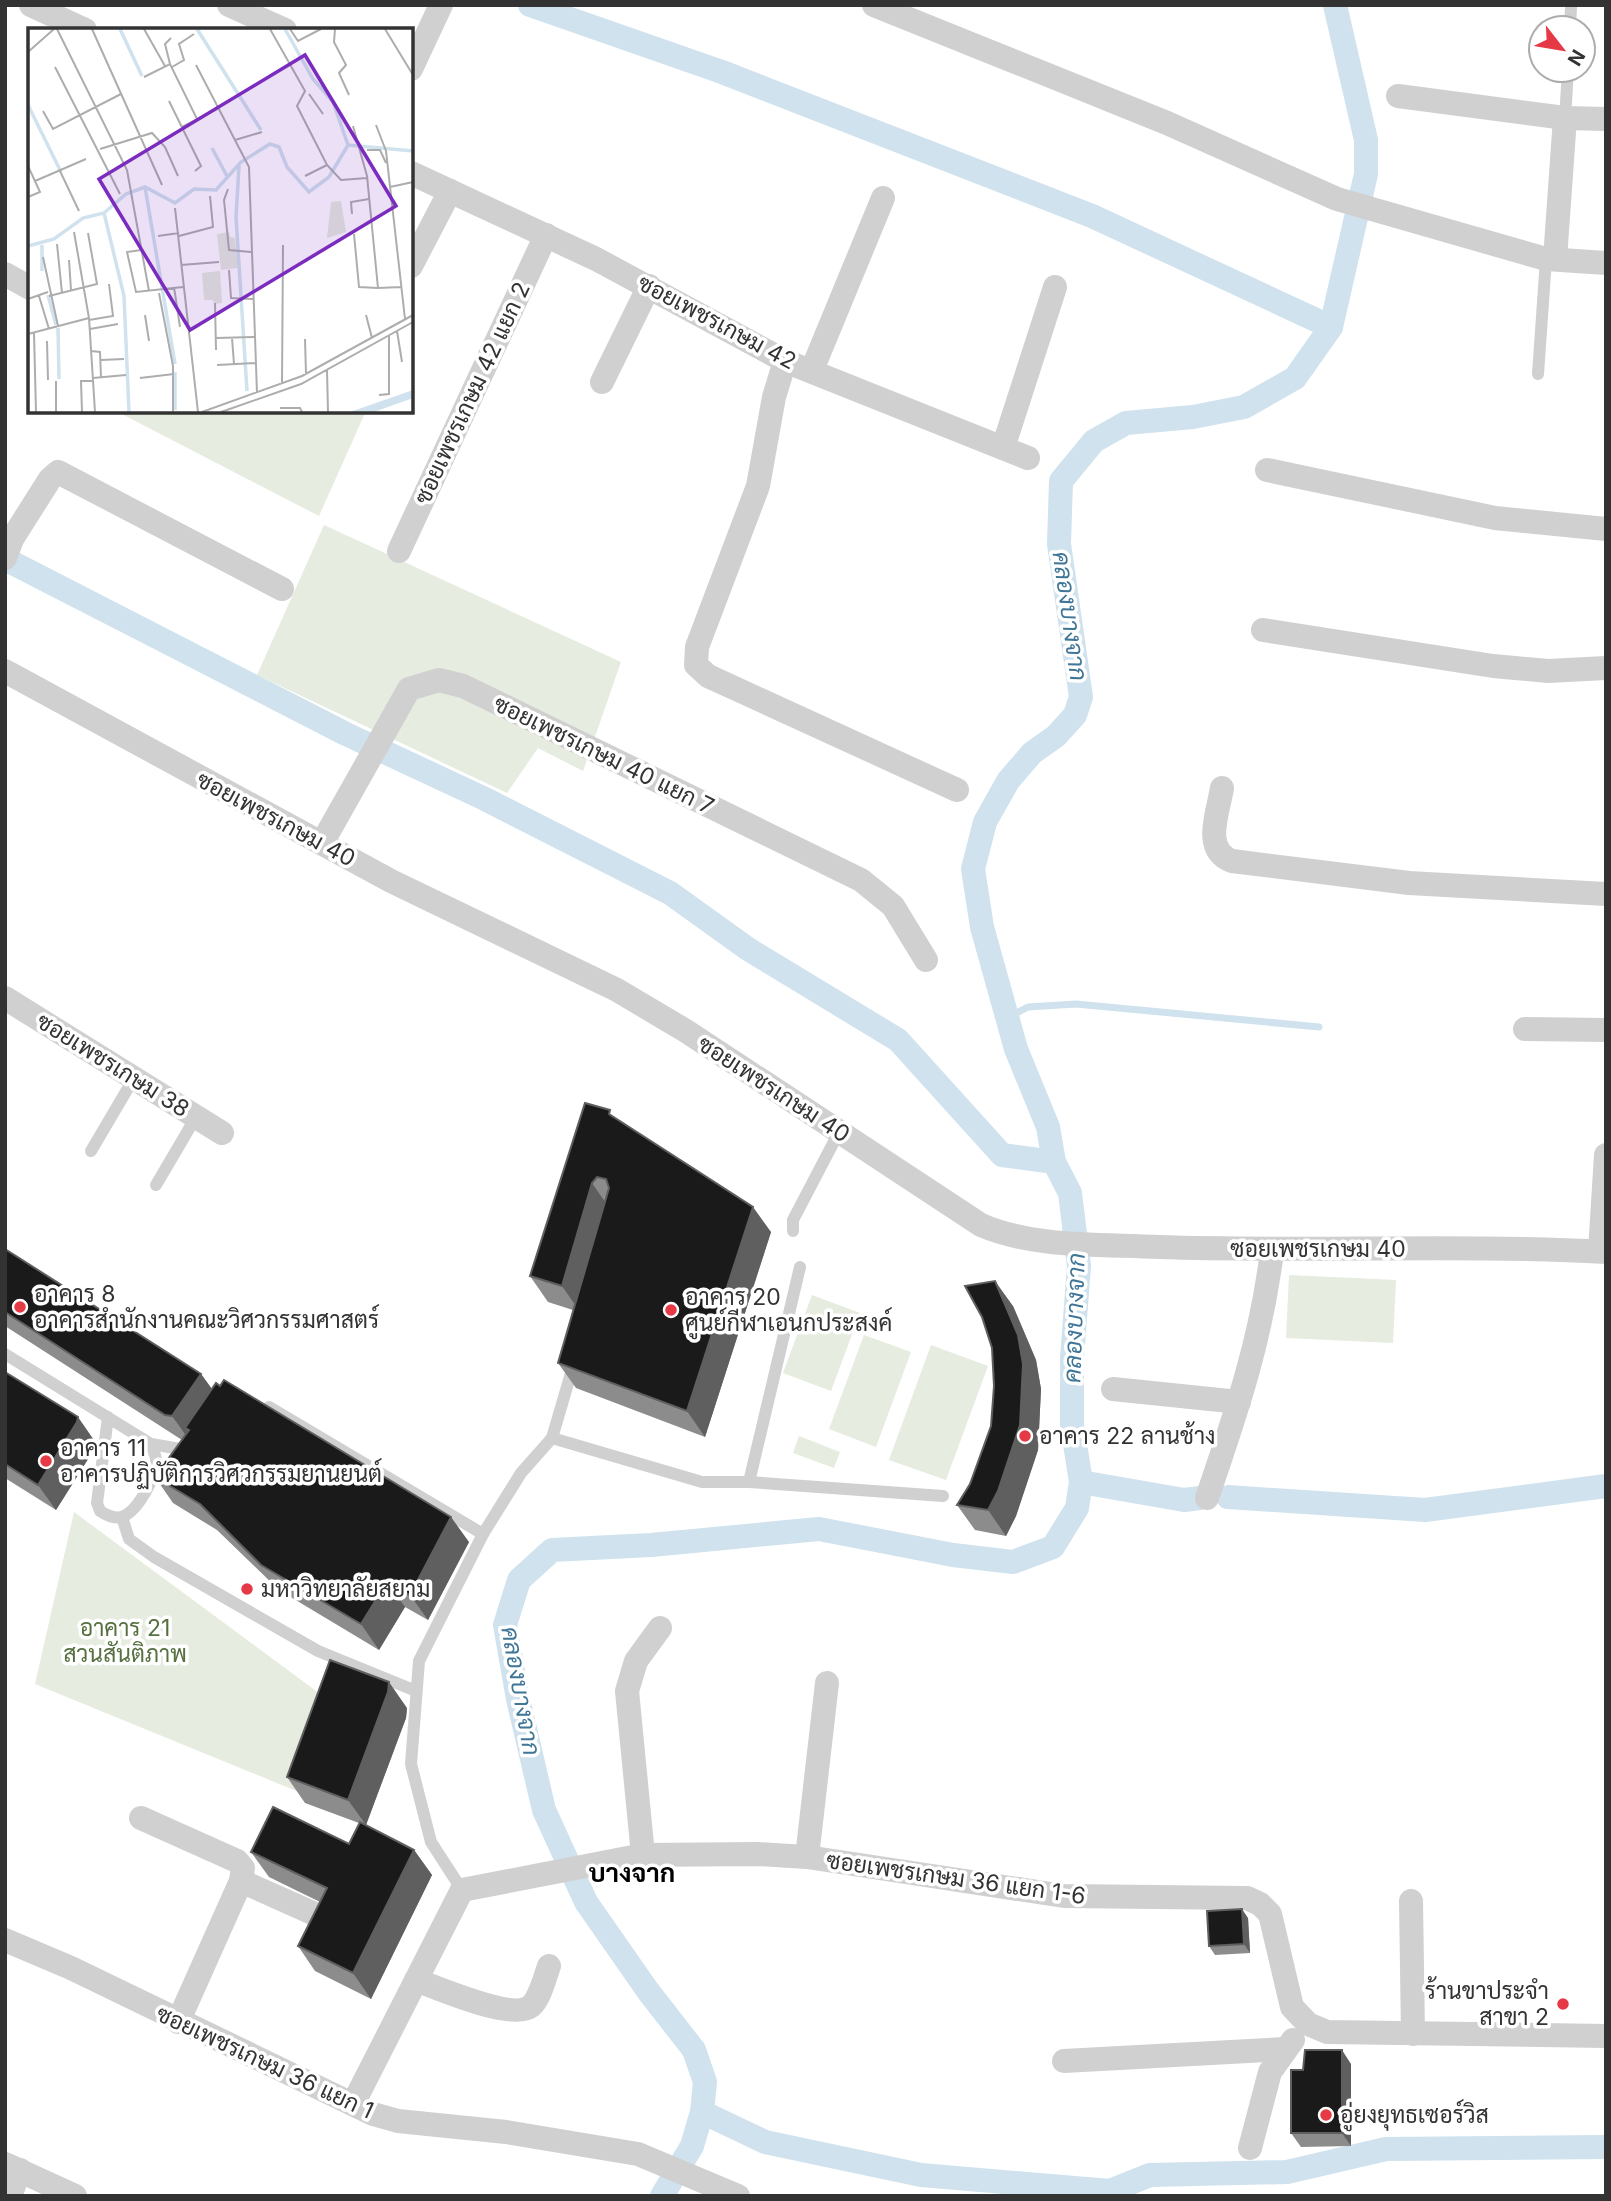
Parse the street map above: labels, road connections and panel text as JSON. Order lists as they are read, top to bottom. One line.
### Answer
{"streets":{"street":["ซอยเพชรเกษม 42","ซอยเพชรเกษม 42 แยก 2","ซอยเพชรเกษม 40 แยก 7","ซอยเพชรเกษม 40","ซอยเพชรเกษม 38","ซอยเพชรเกษม 36 แยก 1-6","ซอยเพชรเกษม 36 แยก 1"]},"crossings":[["ซอยเพชรเกษม 42","ซอยเพชรเกษม 42 แยก 2"],["ซอยเพชรเกษม 40 แยก 7","ซอยเพชรเกษม 40"]],"districts":["บางจาก"],"water":["คลองบางจาก"],"parks":["อาคาร 21 สวนสันติภาพ"],"places":["อาคาร 8 อาคารสำนักงานคณะวิศวกรรมศาสตร์","อาคาร 20 ศูนย์กีฬาเอนกประสงค์","อาคาร 22 ลานช้าง","อาคาร 11 อาคารปฏิบัติการวิศวกรรมยานยนต์","มหาวิทยาลัยสยาม","ร้านขาประจำ สาขา 2","อู่ยงยุทธเซอร์วิส"],"north":"bottom right"}
